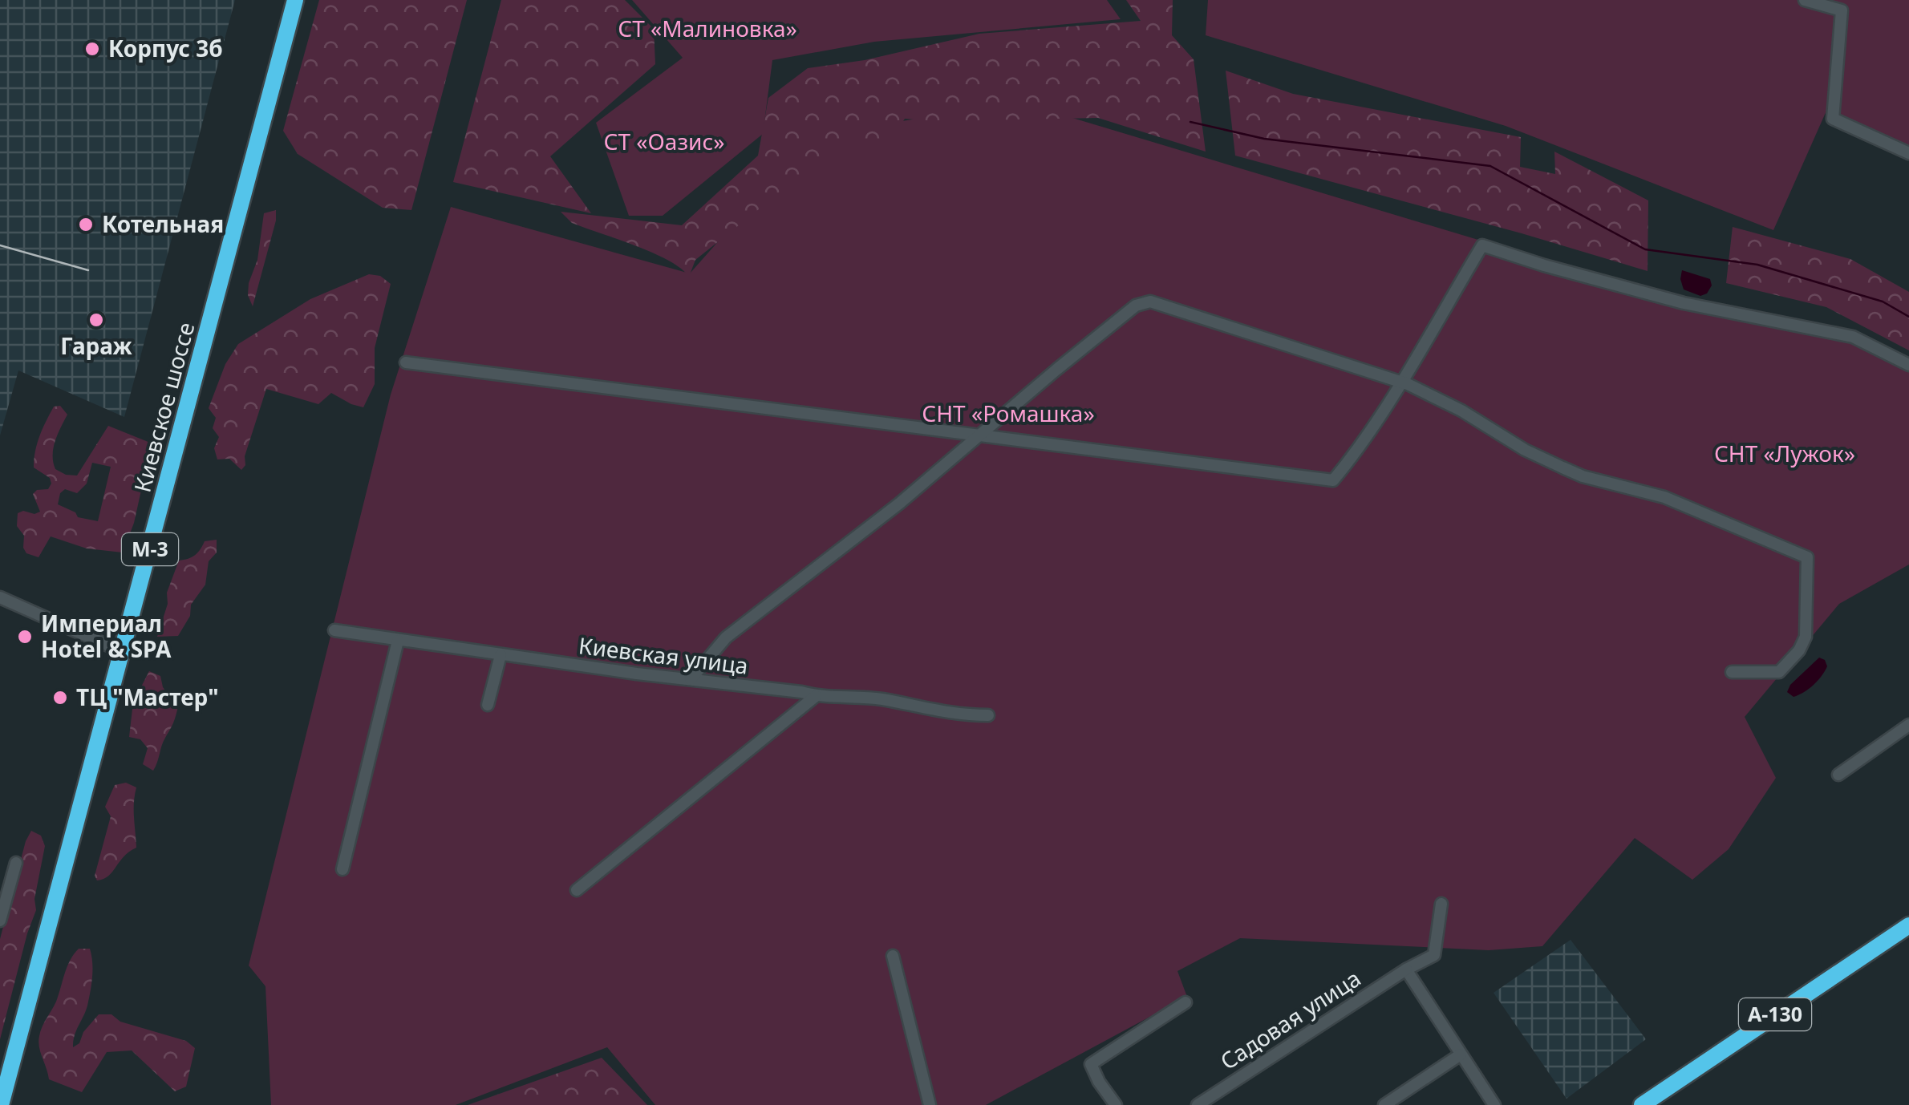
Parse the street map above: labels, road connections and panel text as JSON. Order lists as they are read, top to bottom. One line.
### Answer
{"streets":{"highway":["Киевское шоссе","М-3","А-130"],"street":["Киевская улица","Садовая улица"]},"parks":["СТ «Малиновка»","СТ «Оазис»","СНТ «Ромашка»","СНТ «Лужок»"],"places":["Корпус 3б","Котельная","Гараж","Империал Hotel & SPA","ТЦ \"Мастер\""]}
